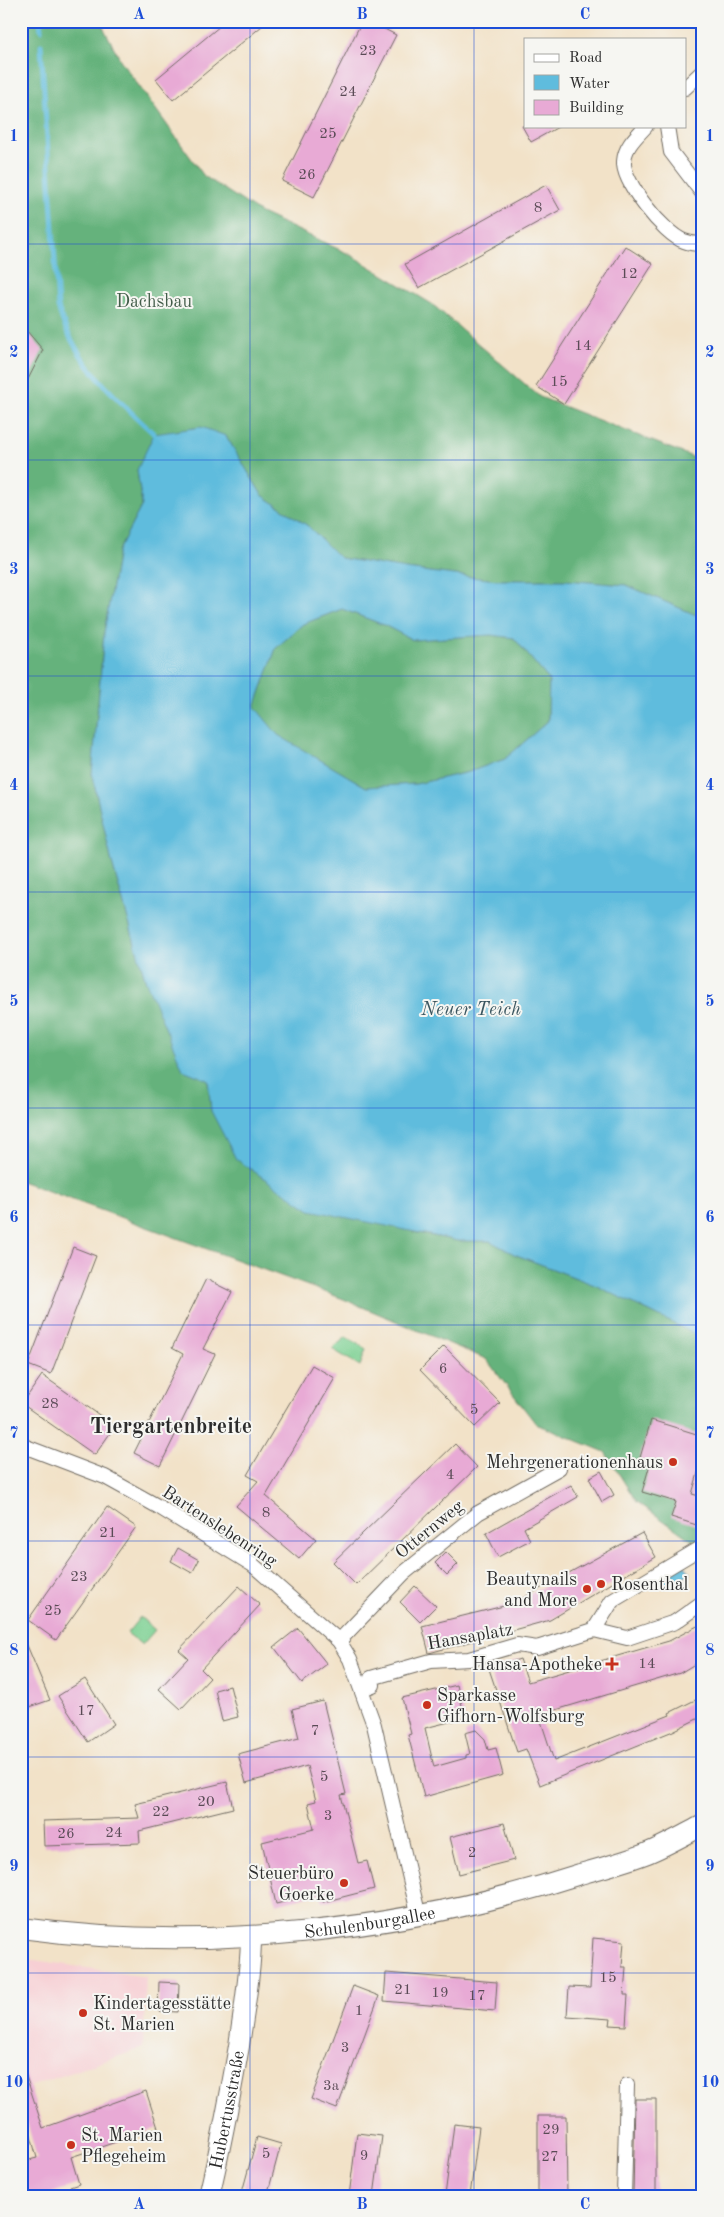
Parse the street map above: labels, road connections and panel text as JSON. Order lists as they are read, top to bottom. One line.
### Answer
{"streets":{"street":["Bartenslebenring","Otternweg","Hansaplatz","Schulenburgallee","Hubertusstraße"]},"crossings":[["Bartenslebenring","Otternweg"],["Bartenslebenring","Hansaplatz"],["Bartenslebenring","Schulenburgallee"],["Schulenburgallee","Hubertusstraße"]],"districts":["Tiergartenbreite"],"water":["Neuer Teich"],"parks":["Dachsbau"],"places":{"other":["Mehrgenerationenhaus","Rosenthal","Beautynails and More","Sparkasse Gifhorn-Wolfsburg","Steuerbüro Goerke","Kindertagesstätte St. Marien","St. Marien Pflegeheim"],"health":["Hansa-Apotheke"]},"house_numbers":["23","24","25","26","8","12","14","15","6","28","5","4","8","21","23","25","14","17","7","5","20","22","3","24","26","2","15","21","19","17","1","3","3a","29","5","9","27"],"legend":["Road","Water","Building"],"grid":{"columns":["A","B","C"],"rows":["1","2","3","4","5","6","7","8","9","10"]}}
